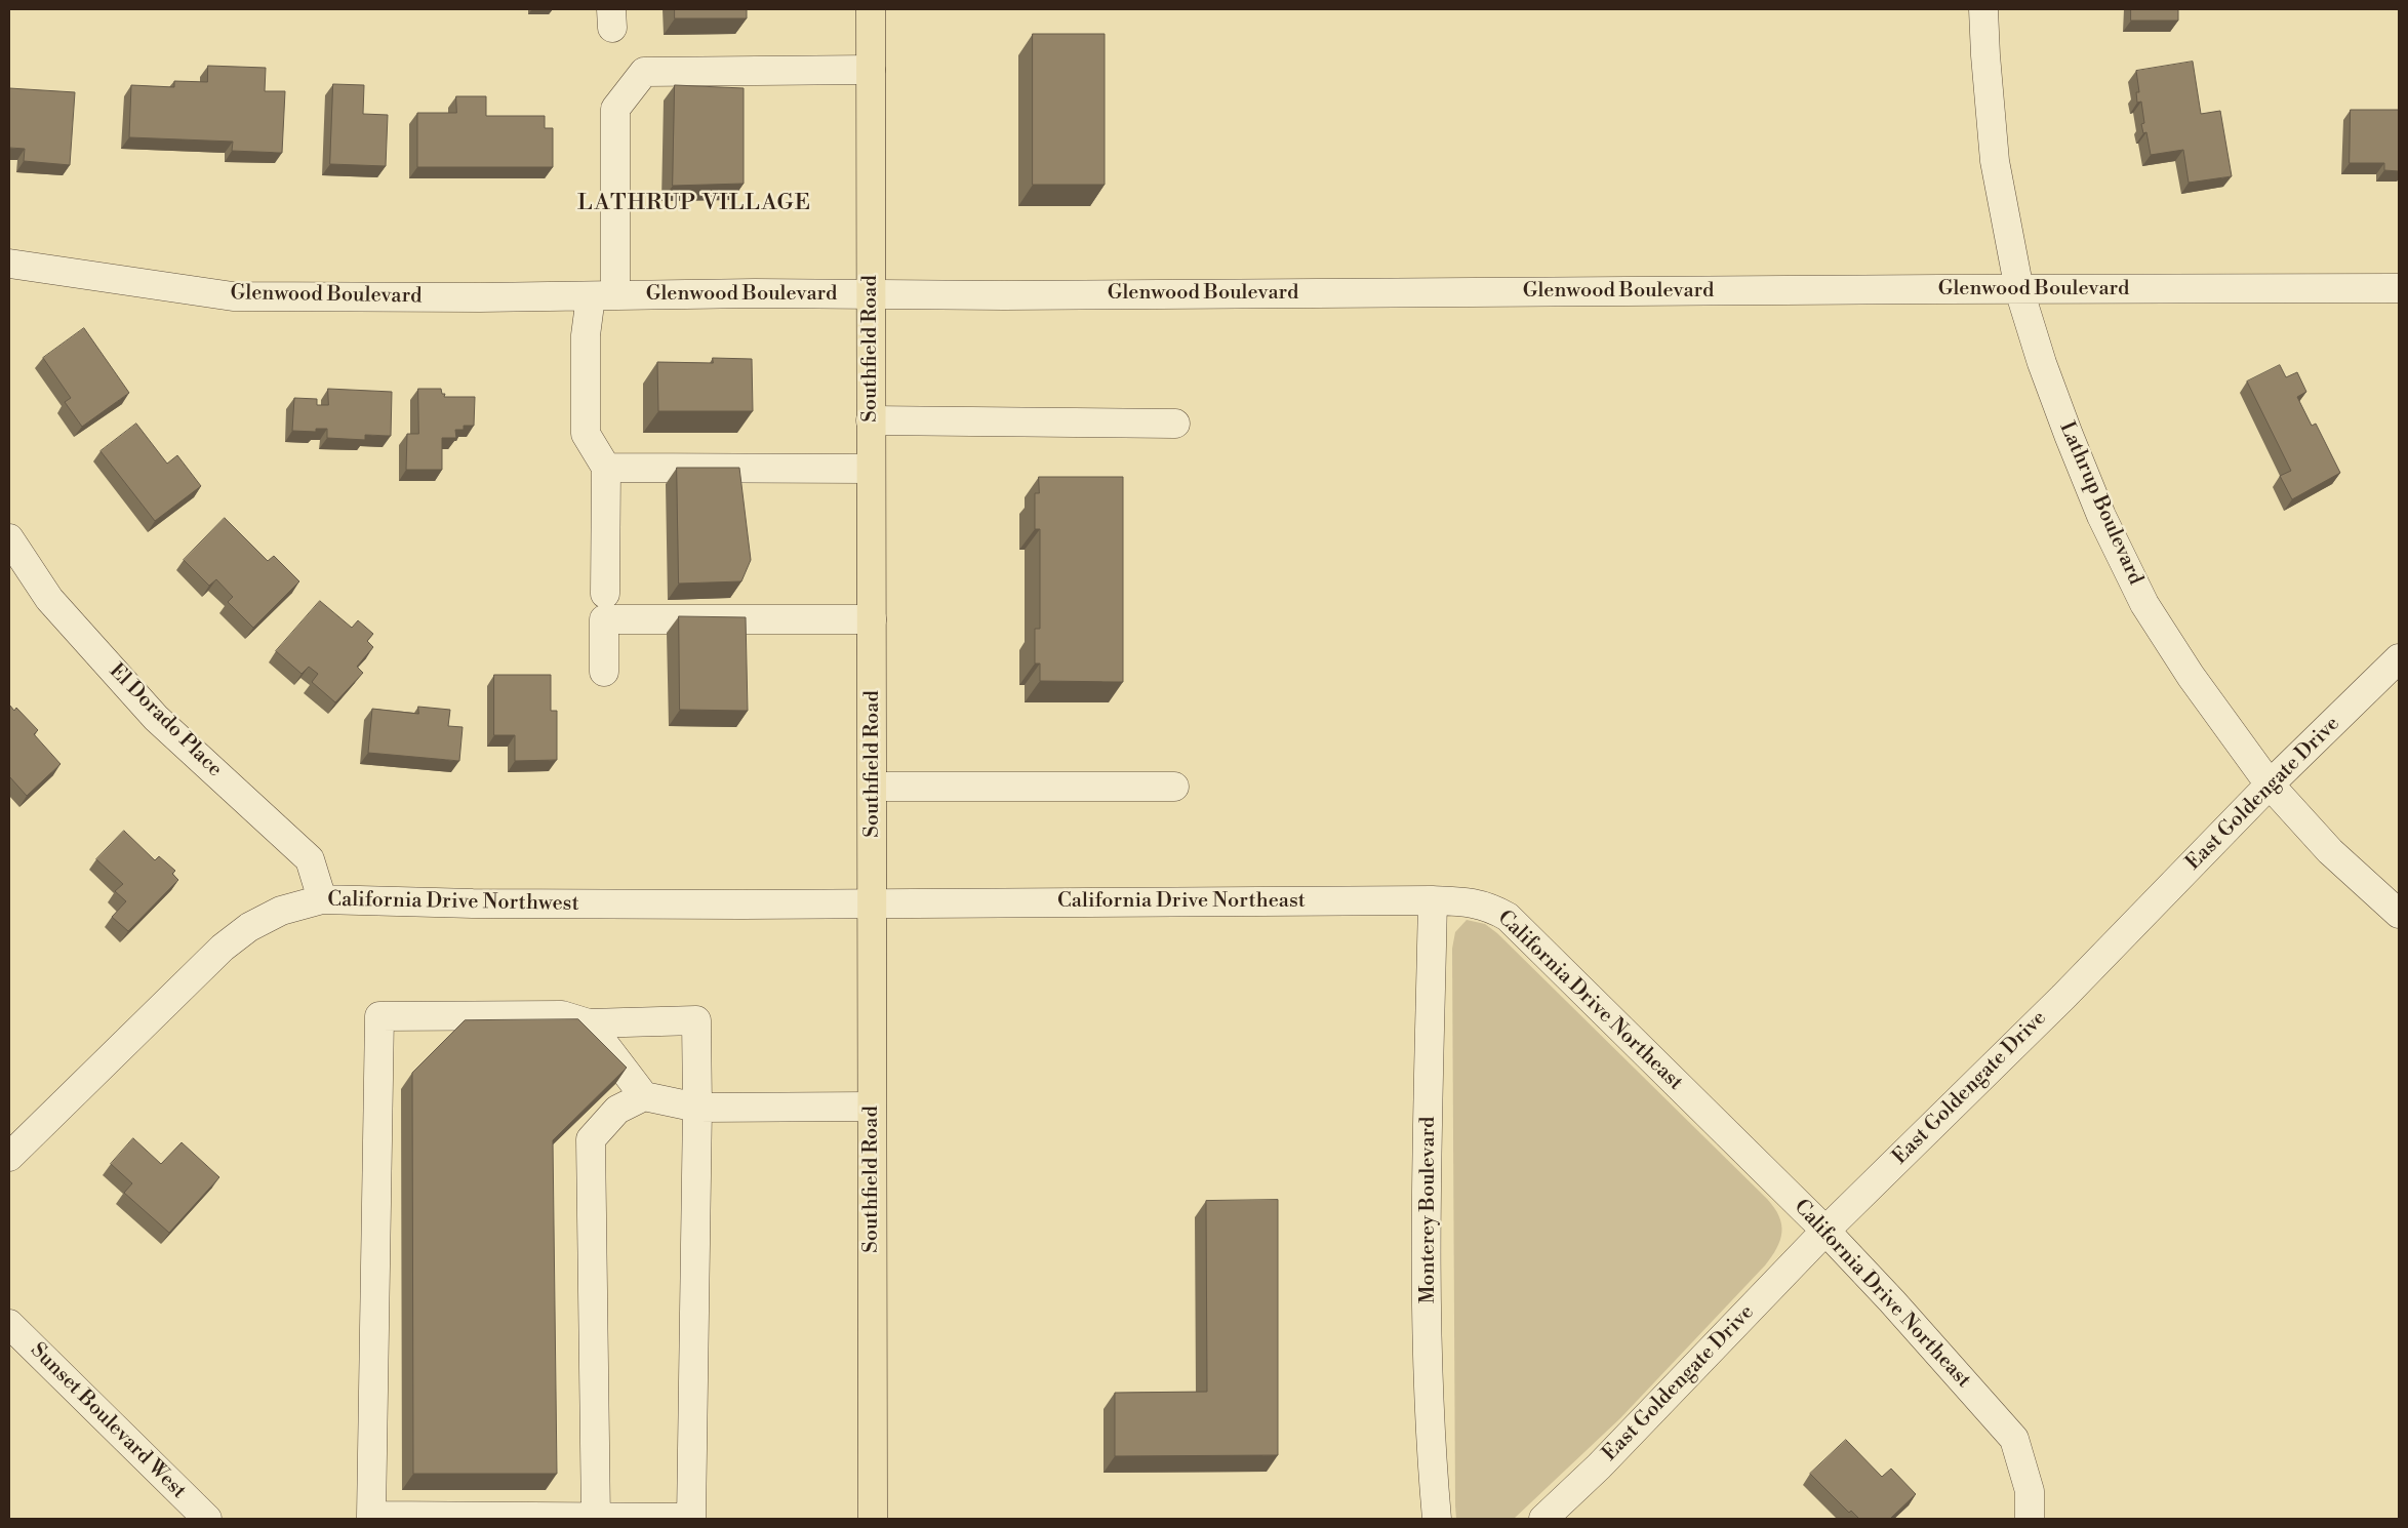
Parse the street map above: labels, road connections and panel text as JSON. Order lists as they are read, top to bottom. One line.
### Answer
{"streets":{"main road":["Southfield Road"],"street":["Glenwood Boulevard","Lathrup Boulevard","El Dorado Place","East Goldengate Drive","California Drive Northeast","California Drive Northwest","Monterey Boulevard","Sunset Boulevard West"]},"crossings":[["Glenwood Boulevard","Southfield Road"],["Glenwood Boulevard","Lathrup Boulevard"],["Southfield Road","California Drive Northeast"],["Southfield Road","California Drive Northwest"],["Lathrup Boulevard","East Goldengate Drive"],["El Dorado Place","California Drive Northwest"],["East Goldengate Drive","California Drive Northeast"],["California Drive Northeast","California Drive Northwest"],["California Drive Northeast","Monterey Boulevard"]],"districts":["LATHRUP VILLAGE"]}
